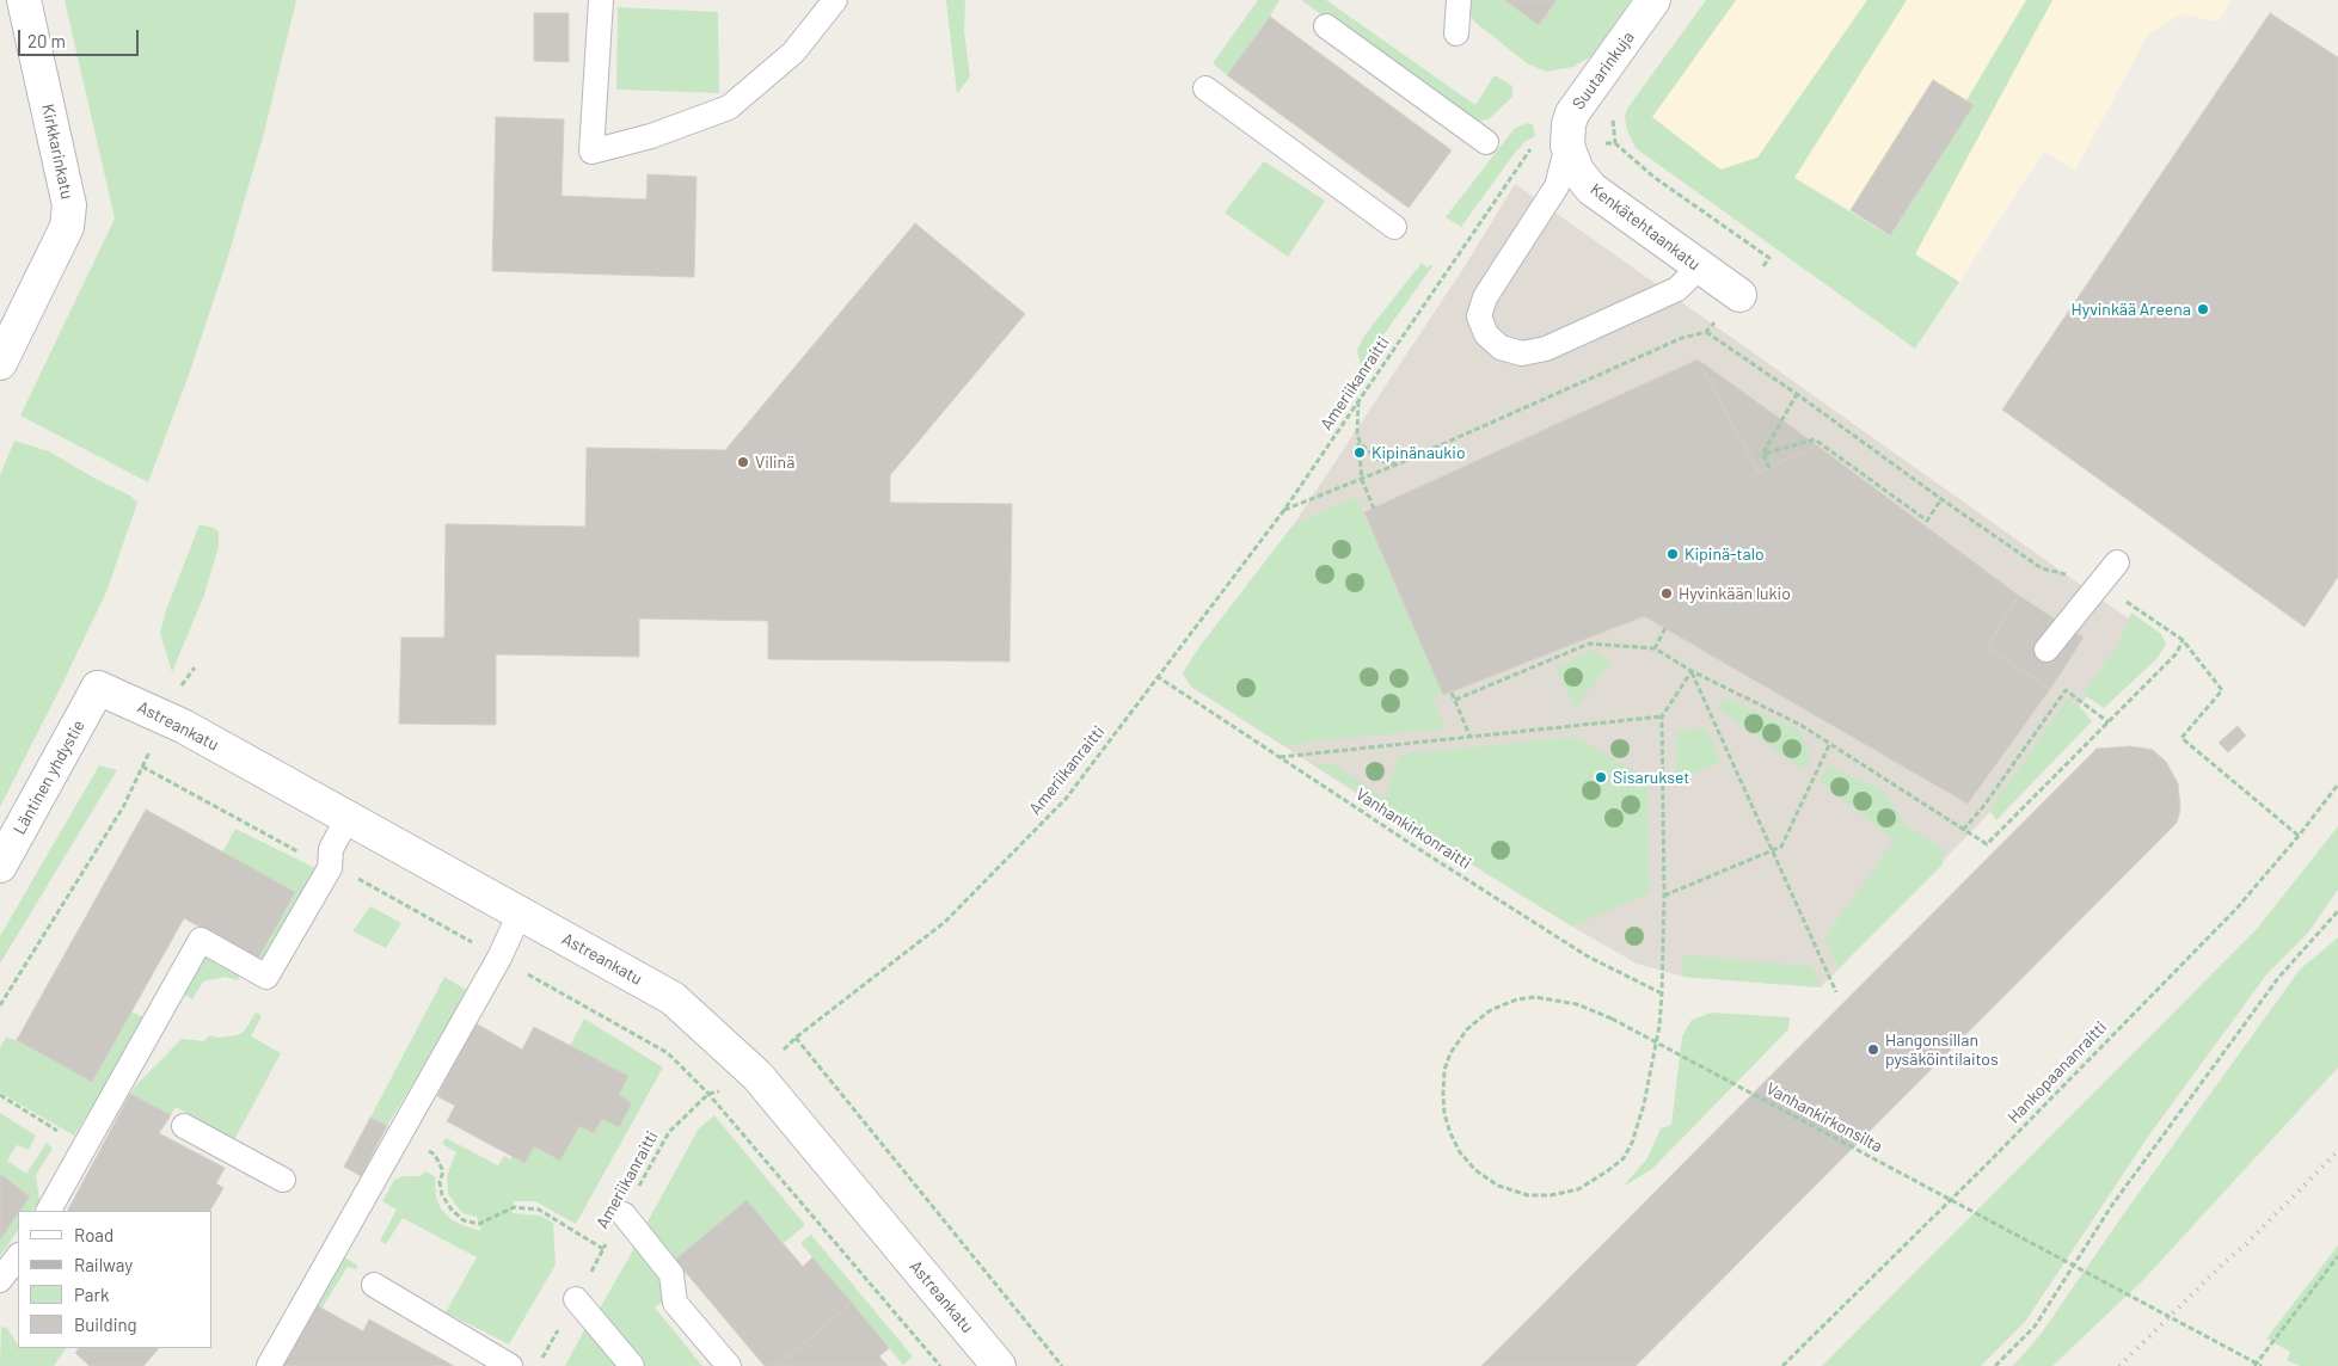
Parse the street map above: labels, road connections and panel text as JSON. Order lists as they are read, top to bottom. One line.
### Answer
{"streets":{"street":["Suutarinkuja","Kirkkarinkatu","Kenkätehtaankatu","Astreankatu","Läntinen yhdystie"],"path":["Ameriikanraitti","Vanhankirkonraitti","Hankopaananraitti","Vanhankirkonsilta"]},"crossings":[["Suutarinkuja","Kenkätehtaankatu"],["Suutarinkuja","Ameriikanraitti"],["Kenkätehtaankatu","Ameriikanraitti"],["Ameriikanraitti","Astreankatu"],["Ameriikanraitti","Vanhankirkonraitti"],["Astreankatu","Läntinen yhdystie"],["Vanhankirkonraitti","Vanhankirkonsilta"]],"places":["Hyvinkää Areena","Kipinänaukio","Vilinä","Kipinä-talo","Hyvinkään lukio","Sisarukset","Hangonsillan pysäköintilaitos"],"legend":["Road","Railway","Park","Building"],"scale_bar":"20 m"}
